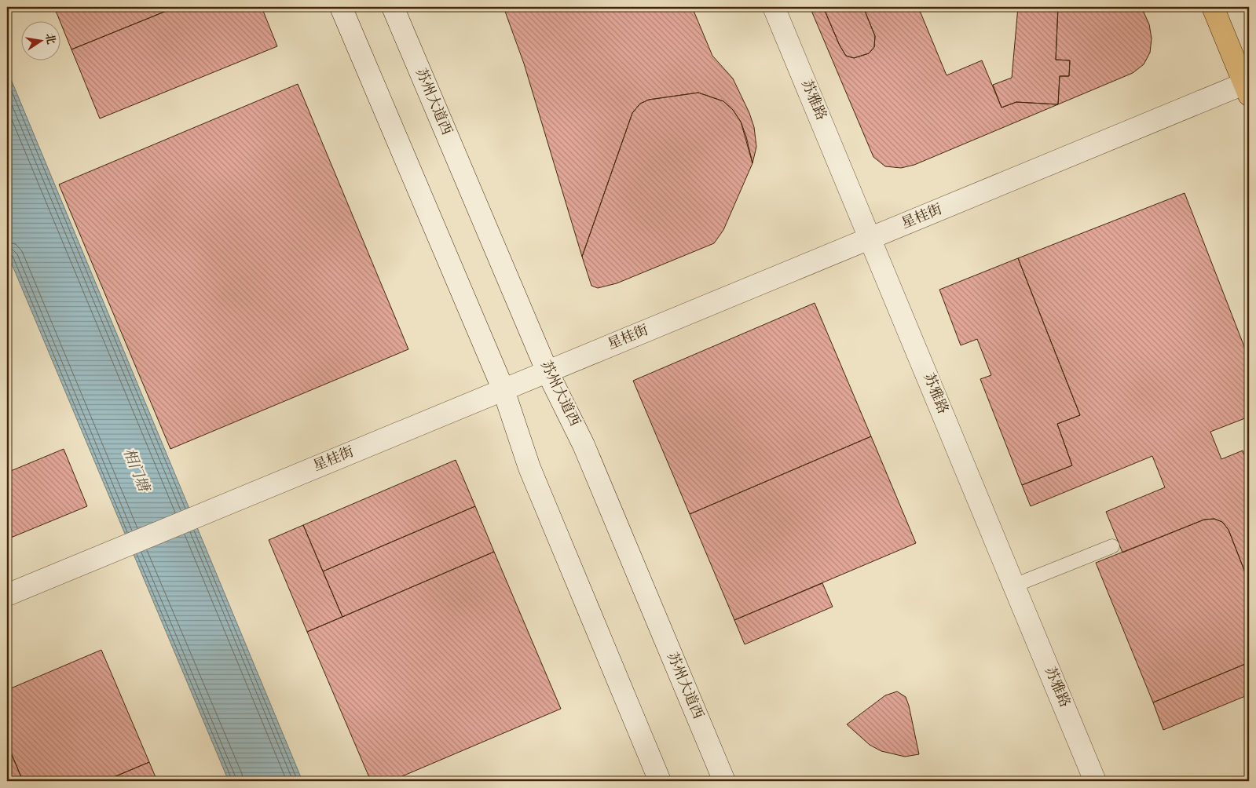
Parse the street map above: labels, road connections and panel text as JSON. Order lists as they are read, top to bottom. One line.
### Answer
{"streets":{"street":["苏雅路","苏州大道西","星桂街"]},"crossings":[["苏雅路","星桂街"],["苏州大道西","星桂街"]],"water":["相门塘"],"north":"right"}
